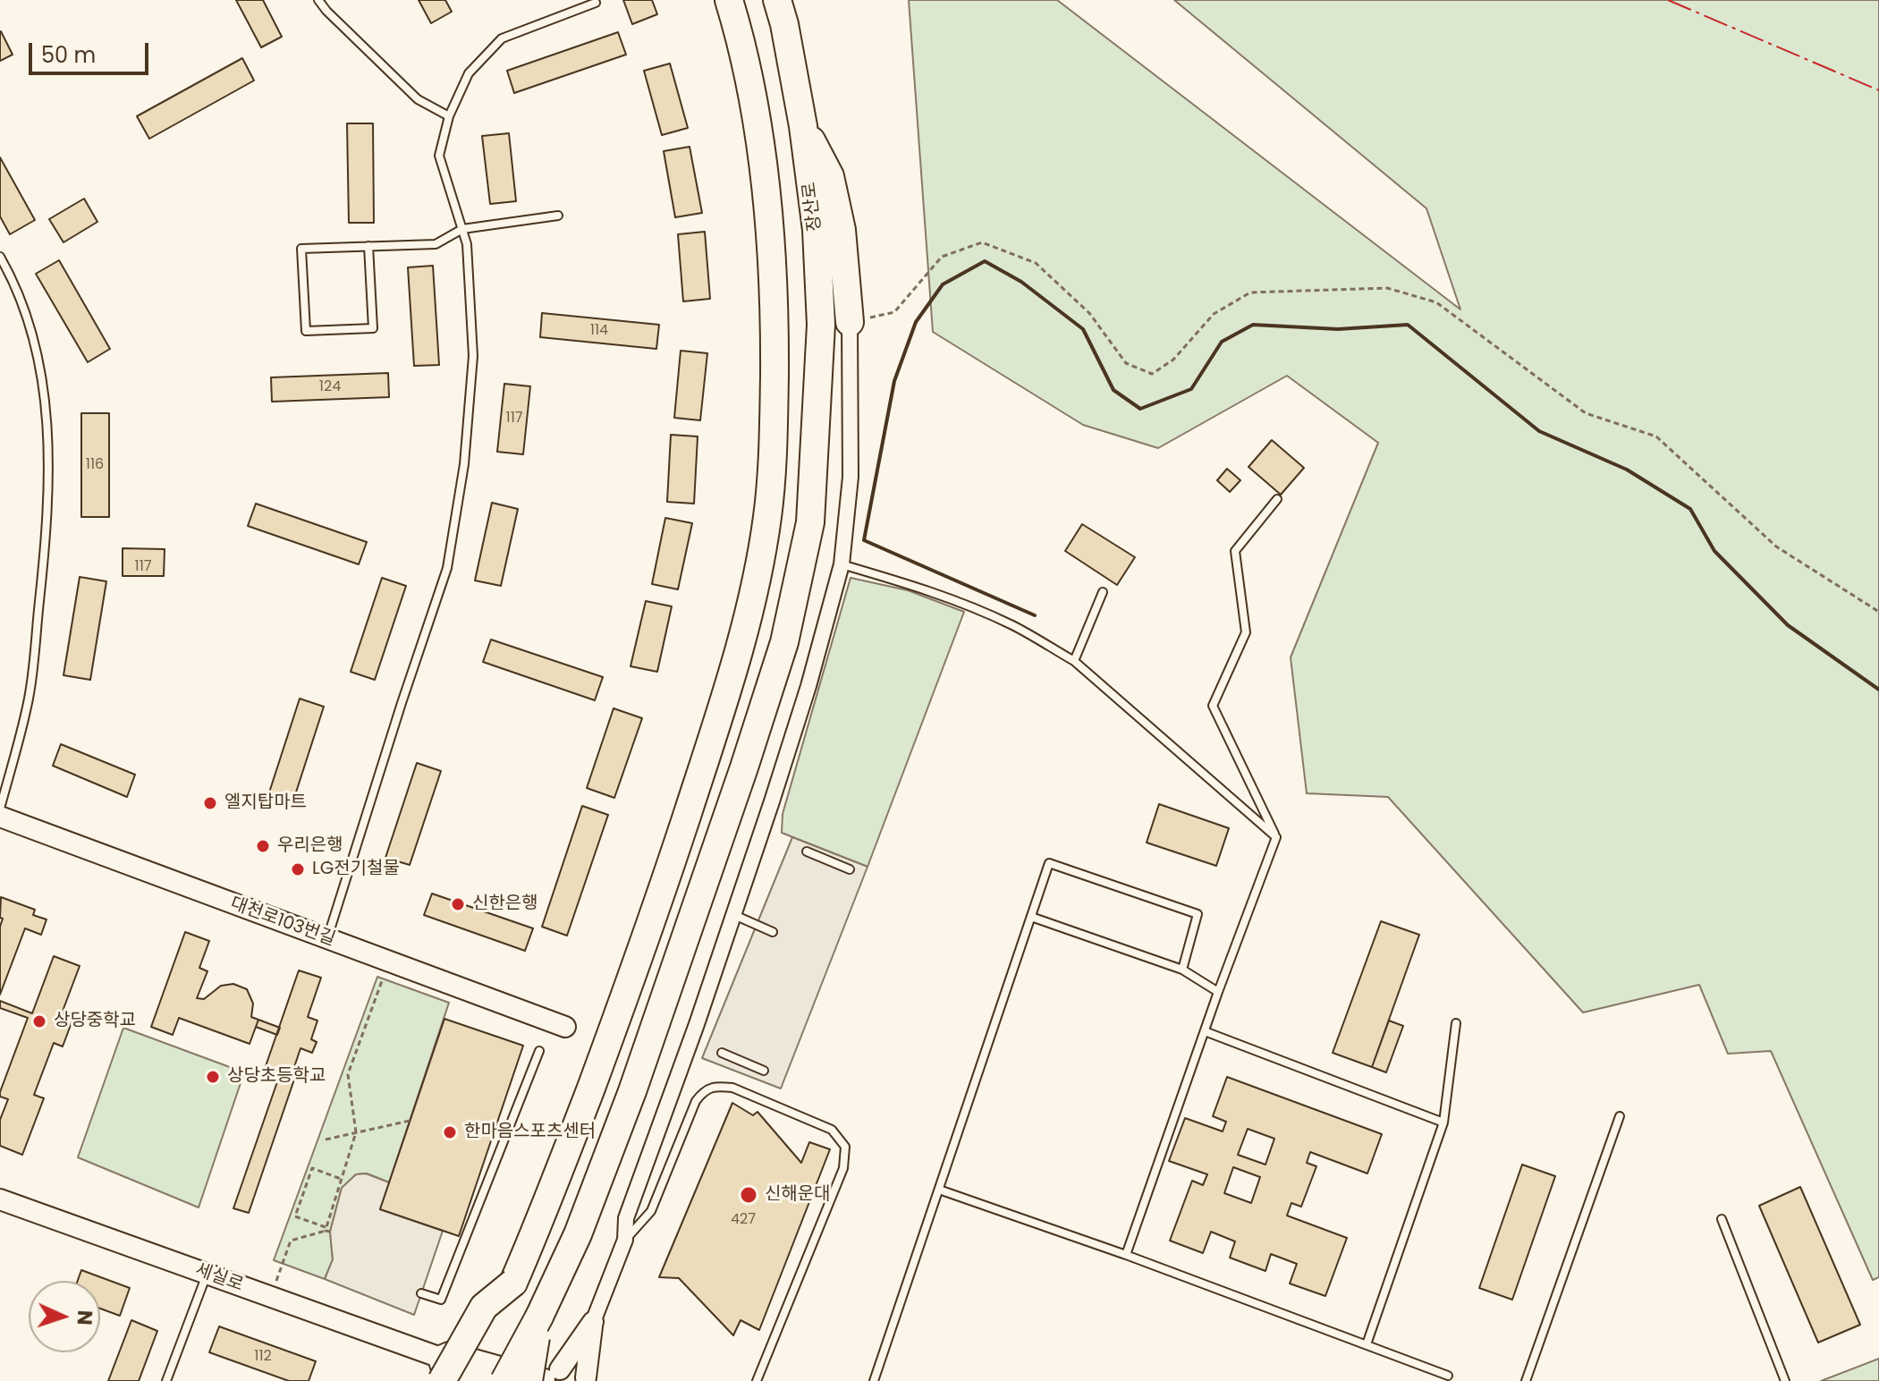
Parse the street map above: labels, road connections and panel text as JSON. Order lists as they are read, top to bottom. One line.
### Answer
{"streets":{"highway":["장산로"],"street":["대천로103번길","세실로"]},"places":["엘지탑마트","우리은행","LG전기철물","신한은행","상당중학교","상당초등학교","한마음스포츠센터","신해운대"],"house_numbers":["114","124","117","116","117","427","112"],"scale_bar":"50 m","north":"right"}
